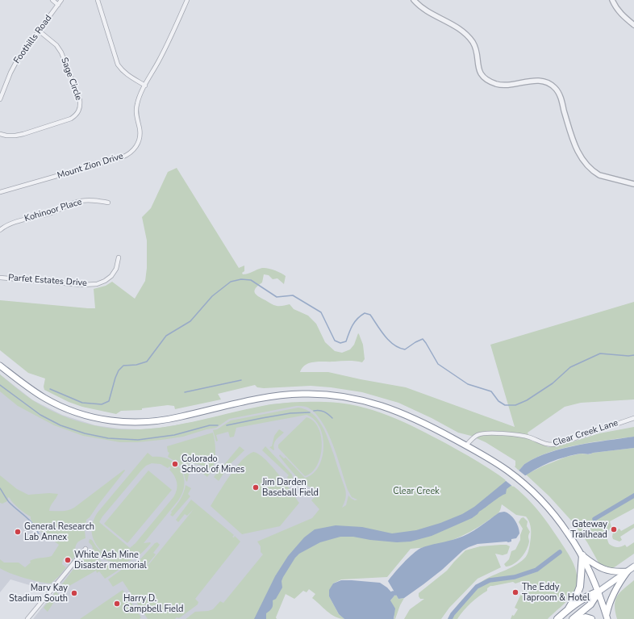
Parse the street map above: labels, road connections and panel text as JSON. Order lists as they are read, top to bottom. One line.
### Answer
{"streets":{"street":["Foothills Road","Sage Circle","Mount Zion Drive","Kohinoor Place","Parfet Estates Drive","Clear Creek Lane"]},"crossings":[["Foothills Road","Sage Circle"]],"parks":["Clear Creek"],"places":["Colorado School of Mines","Jim Darden Baseball Field","Gateway Trailhead","General Research Lab Annex","White Ash Mine Disaster memorial","The Eddy Taproom & Hotel","Marv Kay Stadium South","Harry D. Campbell Field"]}
